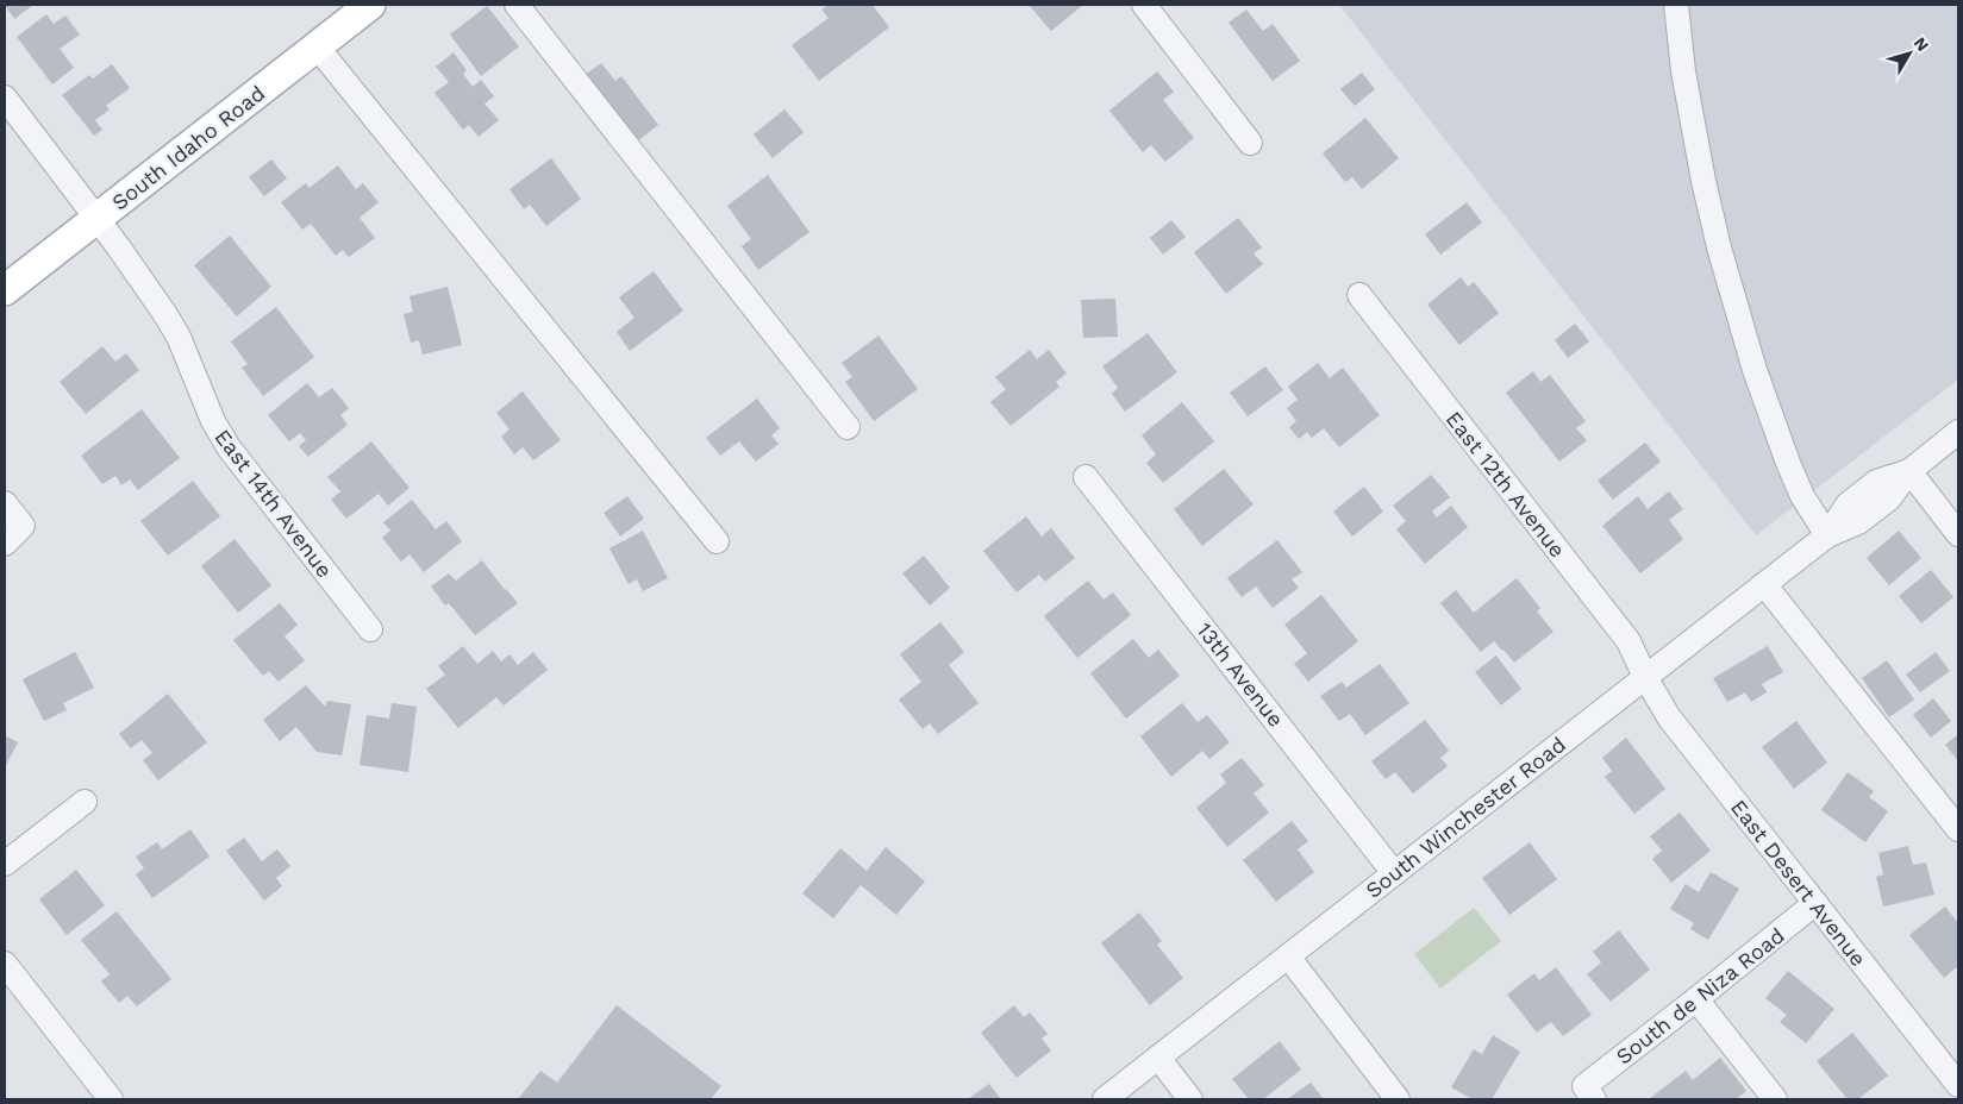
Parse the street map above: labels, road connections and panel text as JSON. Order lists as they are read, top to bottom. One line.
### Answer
{"streets":{"main road":["South Idaho Road"],"street":["East 12th Avenue","East 14th Avenue","13th Avenue","South Winchester Road","East Desert Avenue","South de Niza Road"]},"crossings":[["South Idaho Road","East 14th Avenue"],["East 12th Avenue","South Winchester Road"],["East 12th Avenue","East Desert Avenue"],["13th Avenue","South Winchester Road"],["South Winchester Road","East Desert Avenue"],["East Desert Avenue","South de Niza Road"]],"north":"top right"}
